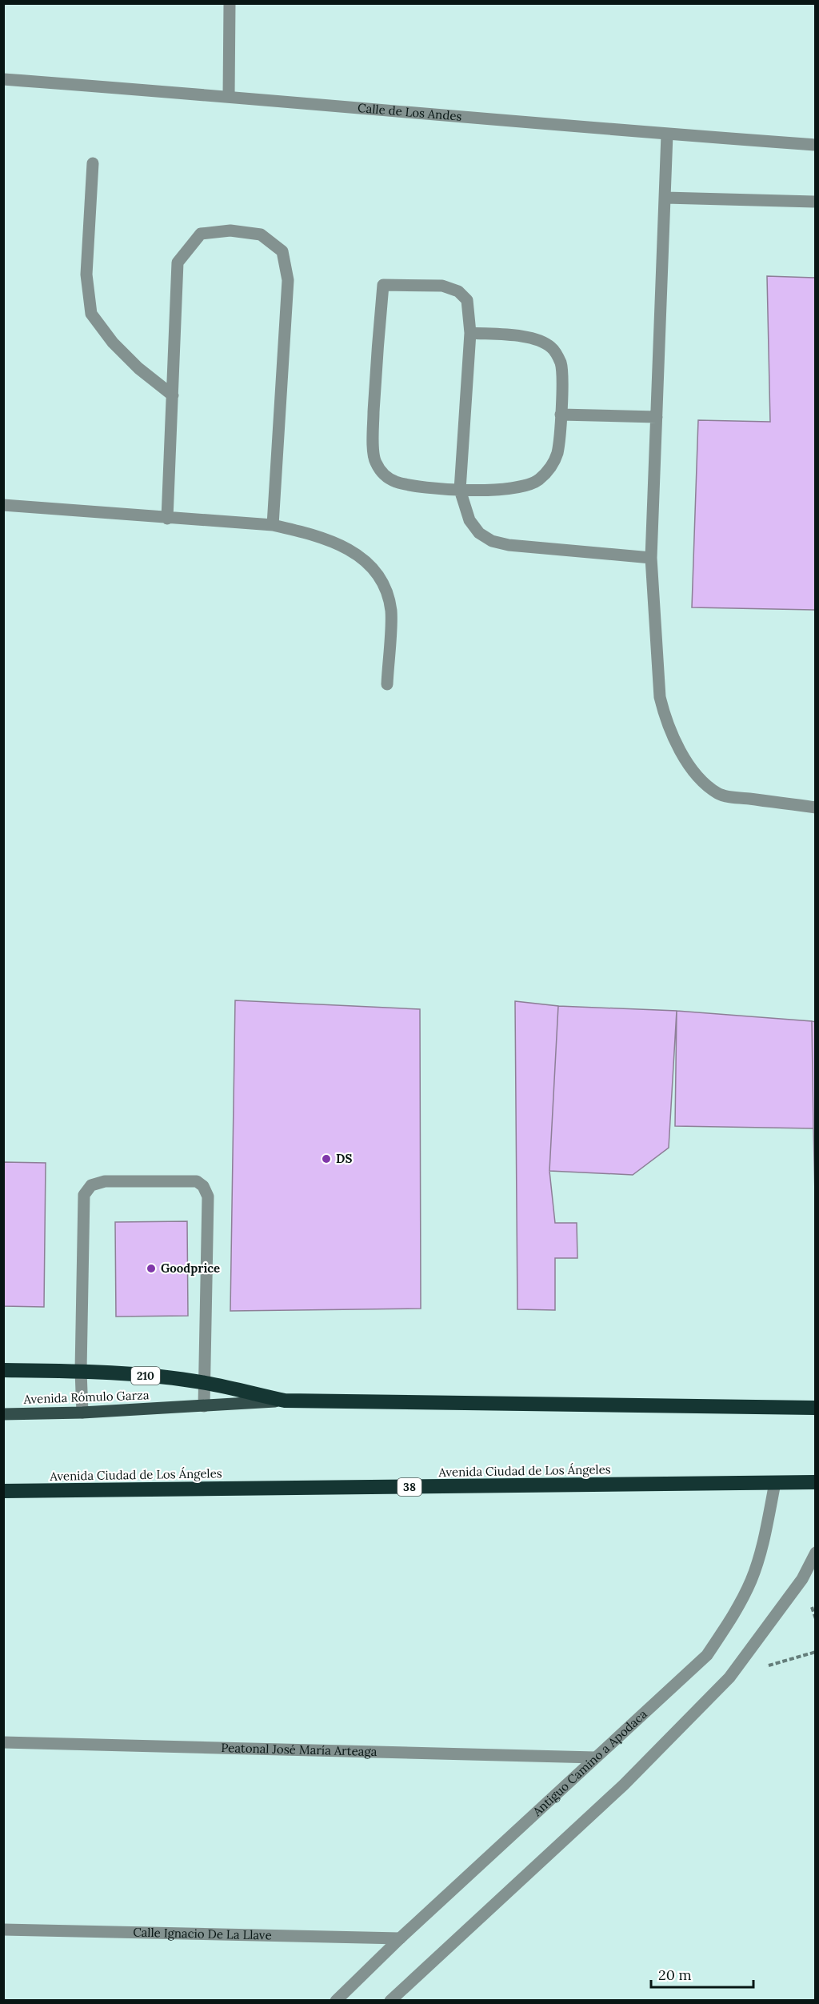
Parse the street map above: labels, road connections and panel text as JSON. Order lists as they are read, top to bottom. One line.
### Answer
{"streets":{"highway":["210","Avenida Ciudad de Los Ángeles","38"],"main road":["Avenida Rómulo Garza"],"street":["Calle de Los Andes","Peatonal José María Arteaga","Antiguo Camino a Apodaca","Calle Ignacio De La Llave"]},"crossings":[["210","Avenida Rómulo Garza"],["Avenida Ciudad de Los Ángeles","Antiguo Camino a Apodaca"],["Peatonal José María Arteaga","Antiguo Camino a Apodaca"],["Antiguo Camino a Apodaca","Calle Ignacio De La Llave"]],"places":["DS","Goodprice"],"scale_bar":"20 m"}
